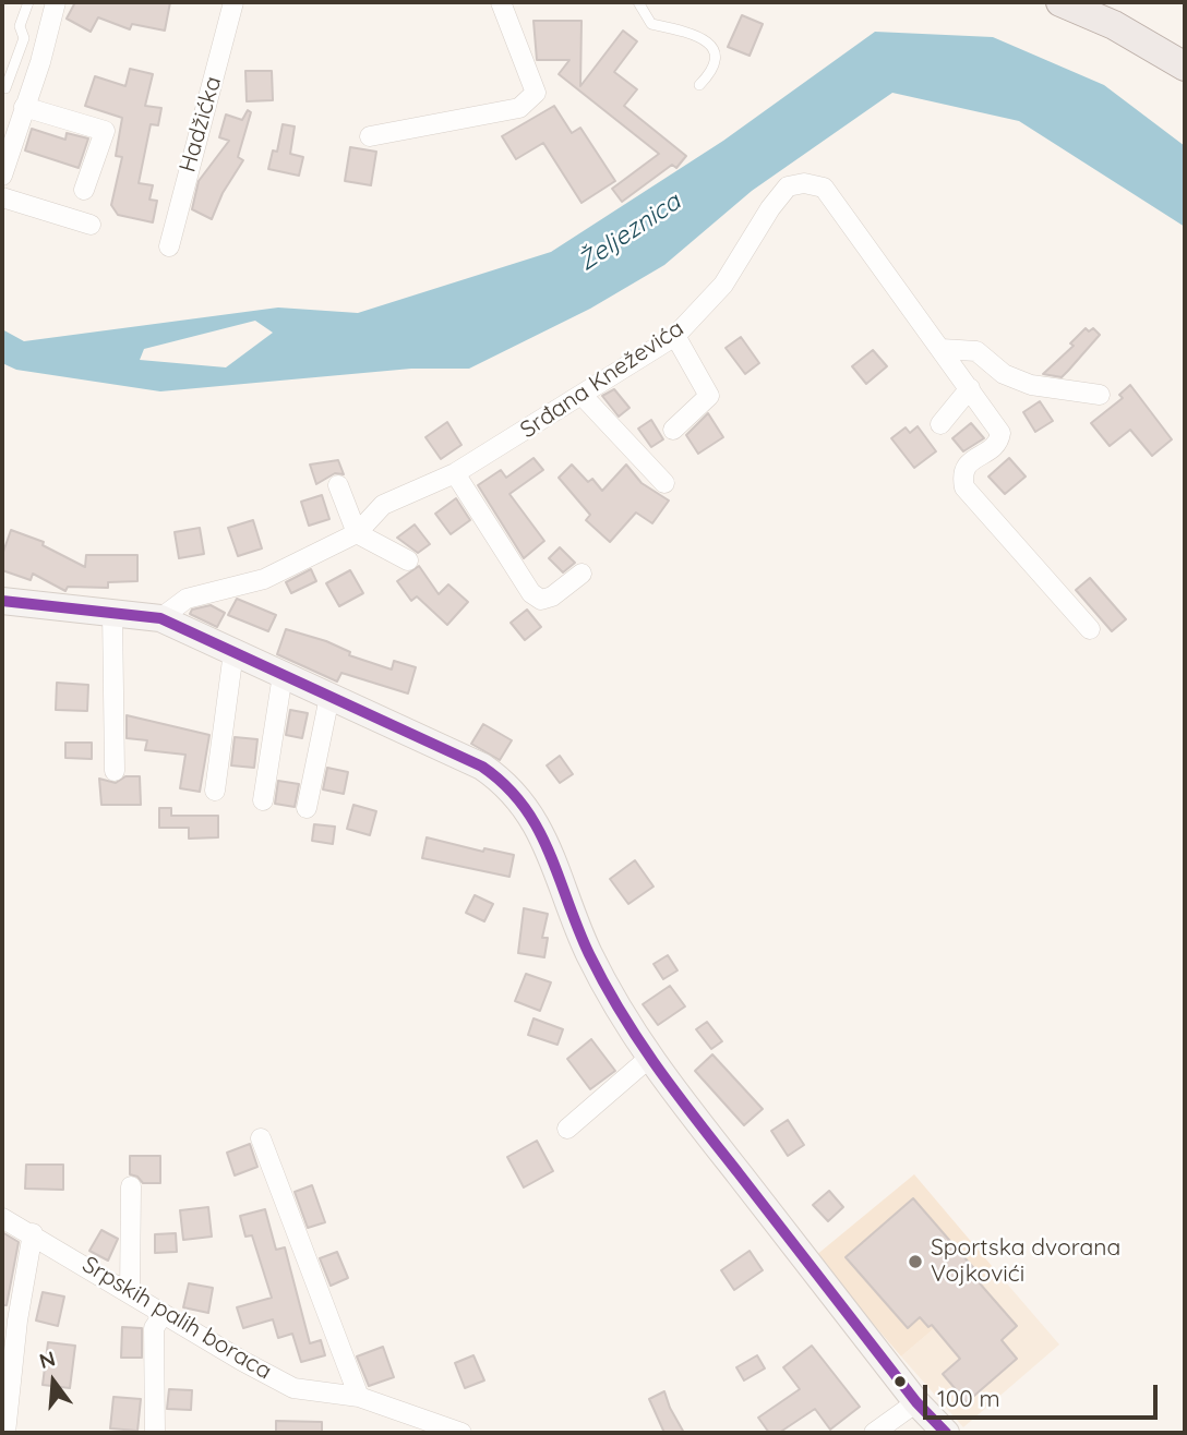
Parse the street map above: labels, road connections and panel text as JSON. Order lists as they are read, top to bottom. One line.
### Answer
{"streets":{"street":["Hadžićka","Srđana Kneževića","Srpskih palih boraca"]},"water":["Željeznica"],"places":["Sportska dvorana Vojkovići"],"scale_bar":"100 m","north":"top"}
